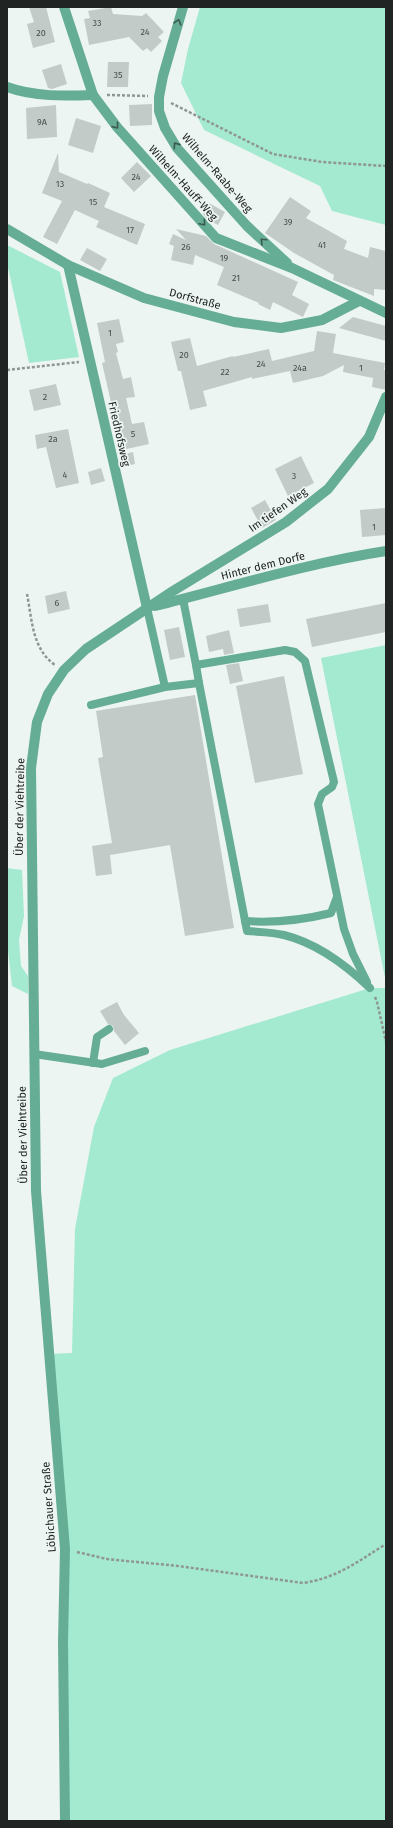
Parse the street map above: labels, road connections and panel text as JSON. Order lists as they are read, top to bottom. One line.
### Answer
{"streets":{"street":["Wilhelm-Raabe-Weg","Wilhelm-Hauff-Weg","Dorfstraße","Friedhofsweg","Im tiefen Weg","Hinter dem Dorfe","Über der Viehtreibe","Löbichauer Straße"]},"crossings":[["Wilhelm-Raabe-Weg","Wilhelm-Hauff-Weg"],["Wilhelm-Hauff-Weg","Dorfstraße"],["Dorfstraße","Friedhofsweg"],["Friedhofsweg","Im tiefen Weg"],["Friedhofsweg","Hinter dem Dorfe"],["Friedhofsweg","Über der Viehtreibe"],["Im tiefen Weg","Hinter dem Dorfe"],["Im tiefen Weg","Über der Viehtreibe"],["Hinter dem Dorfe","Über der Viehtreibe"],["Über der Viehtreibe","Löbichauer Straße"]],"one_way":["Wilhelm-Raabe-Weg","Wilhelm-Hauff-Weg"],"house_numbers":["33","24","20","35","9A","24","13","15","39","17","41","26","19","21","1","20","24","24a","1","22","2","5","2a","4","3","1","6"]}
